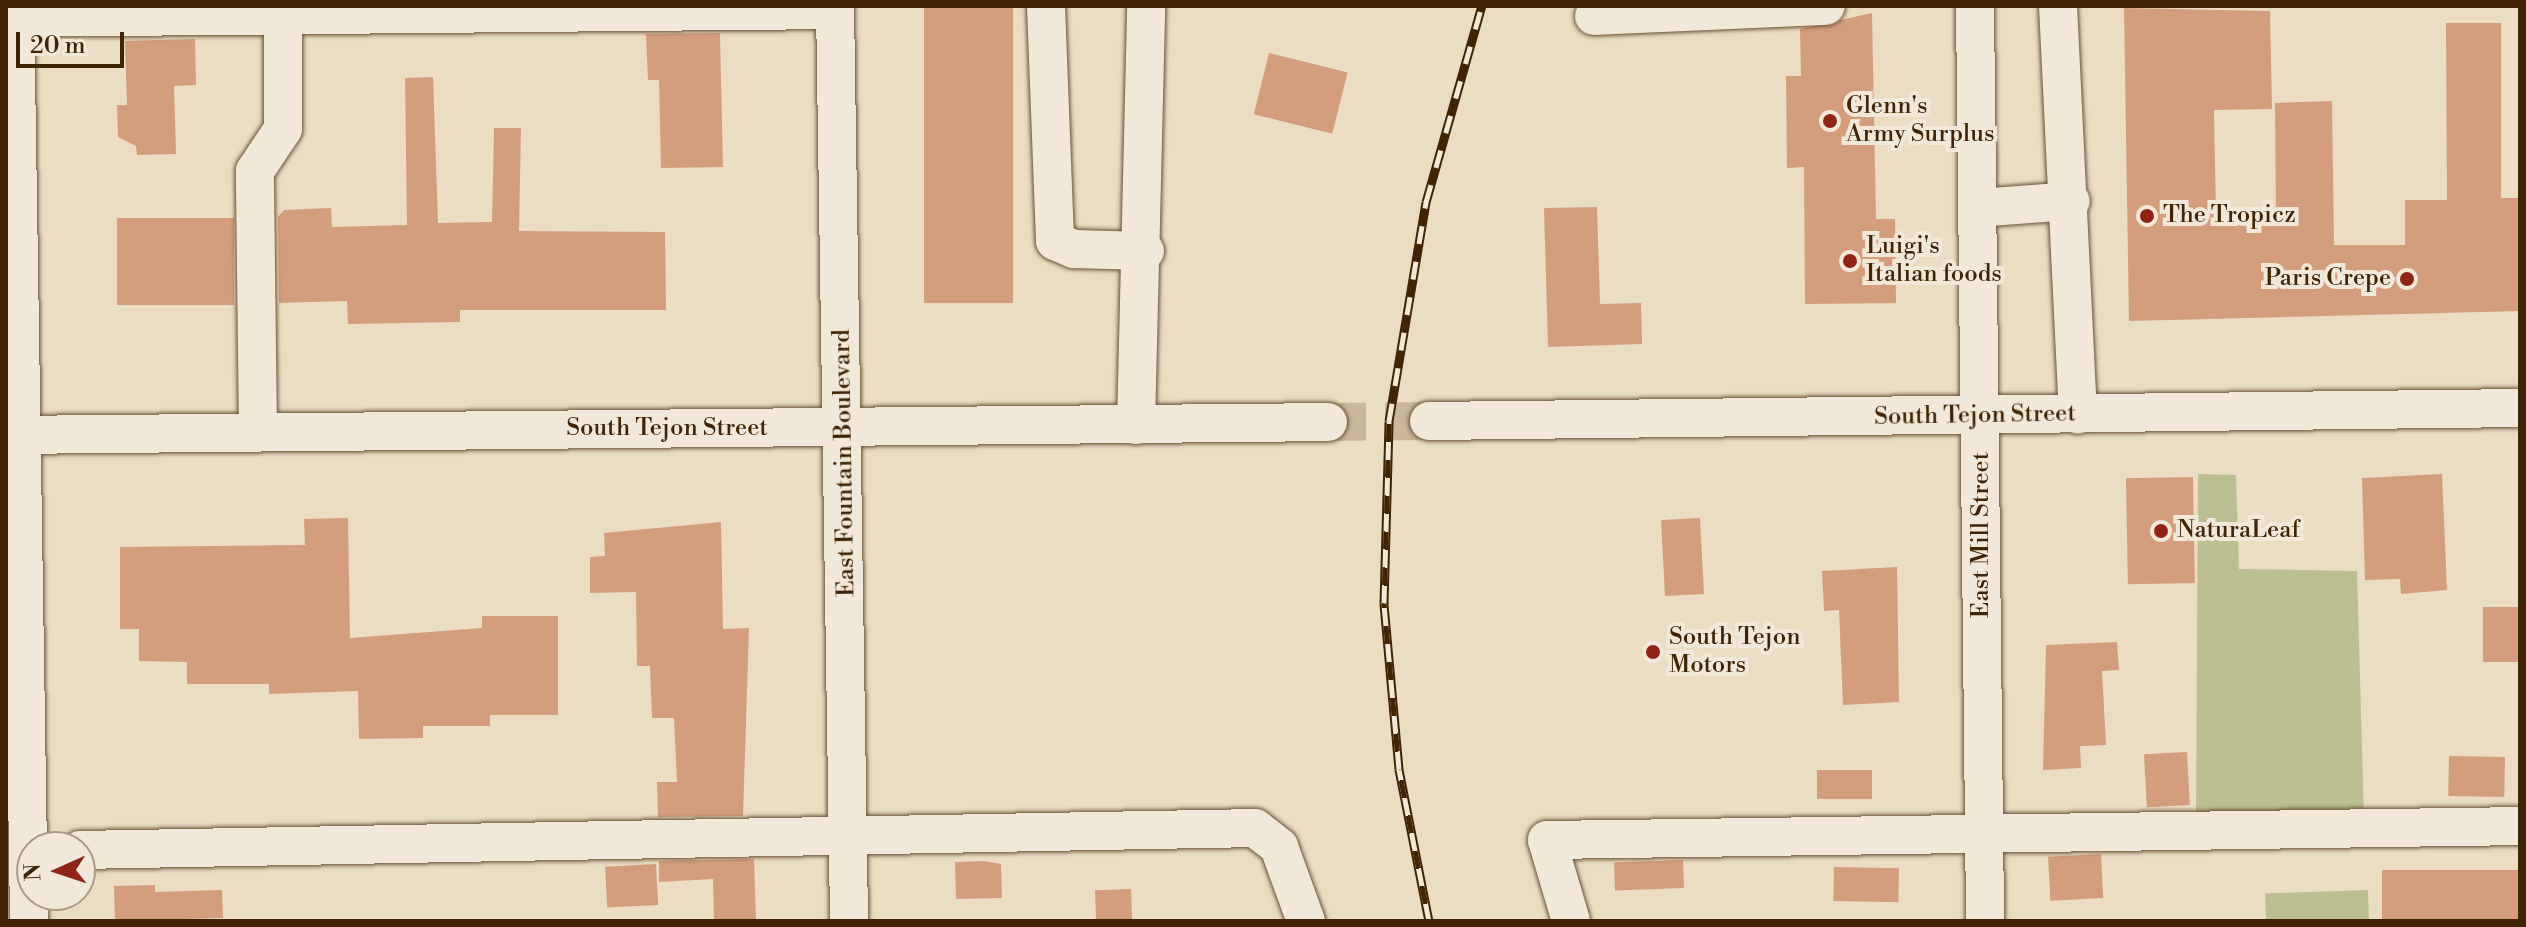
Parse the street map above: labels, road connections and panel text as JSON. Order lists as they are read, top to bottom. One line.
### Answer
{"streets":{"street":["South Tejon Street","East Fountain Boulevard","East Mill Street"]},"crossings":[["South Tejon Street","East Fountain Boulevard"],["South Tejon Street","East Mill Street"]],"places":["Glenn's Army Surplus","The Tropicz","Luigi's Italian foods","Paris Crepe","NaturaLeaf","South Tejon Motors"],"scale_bar":"20 m","north":"left"}
